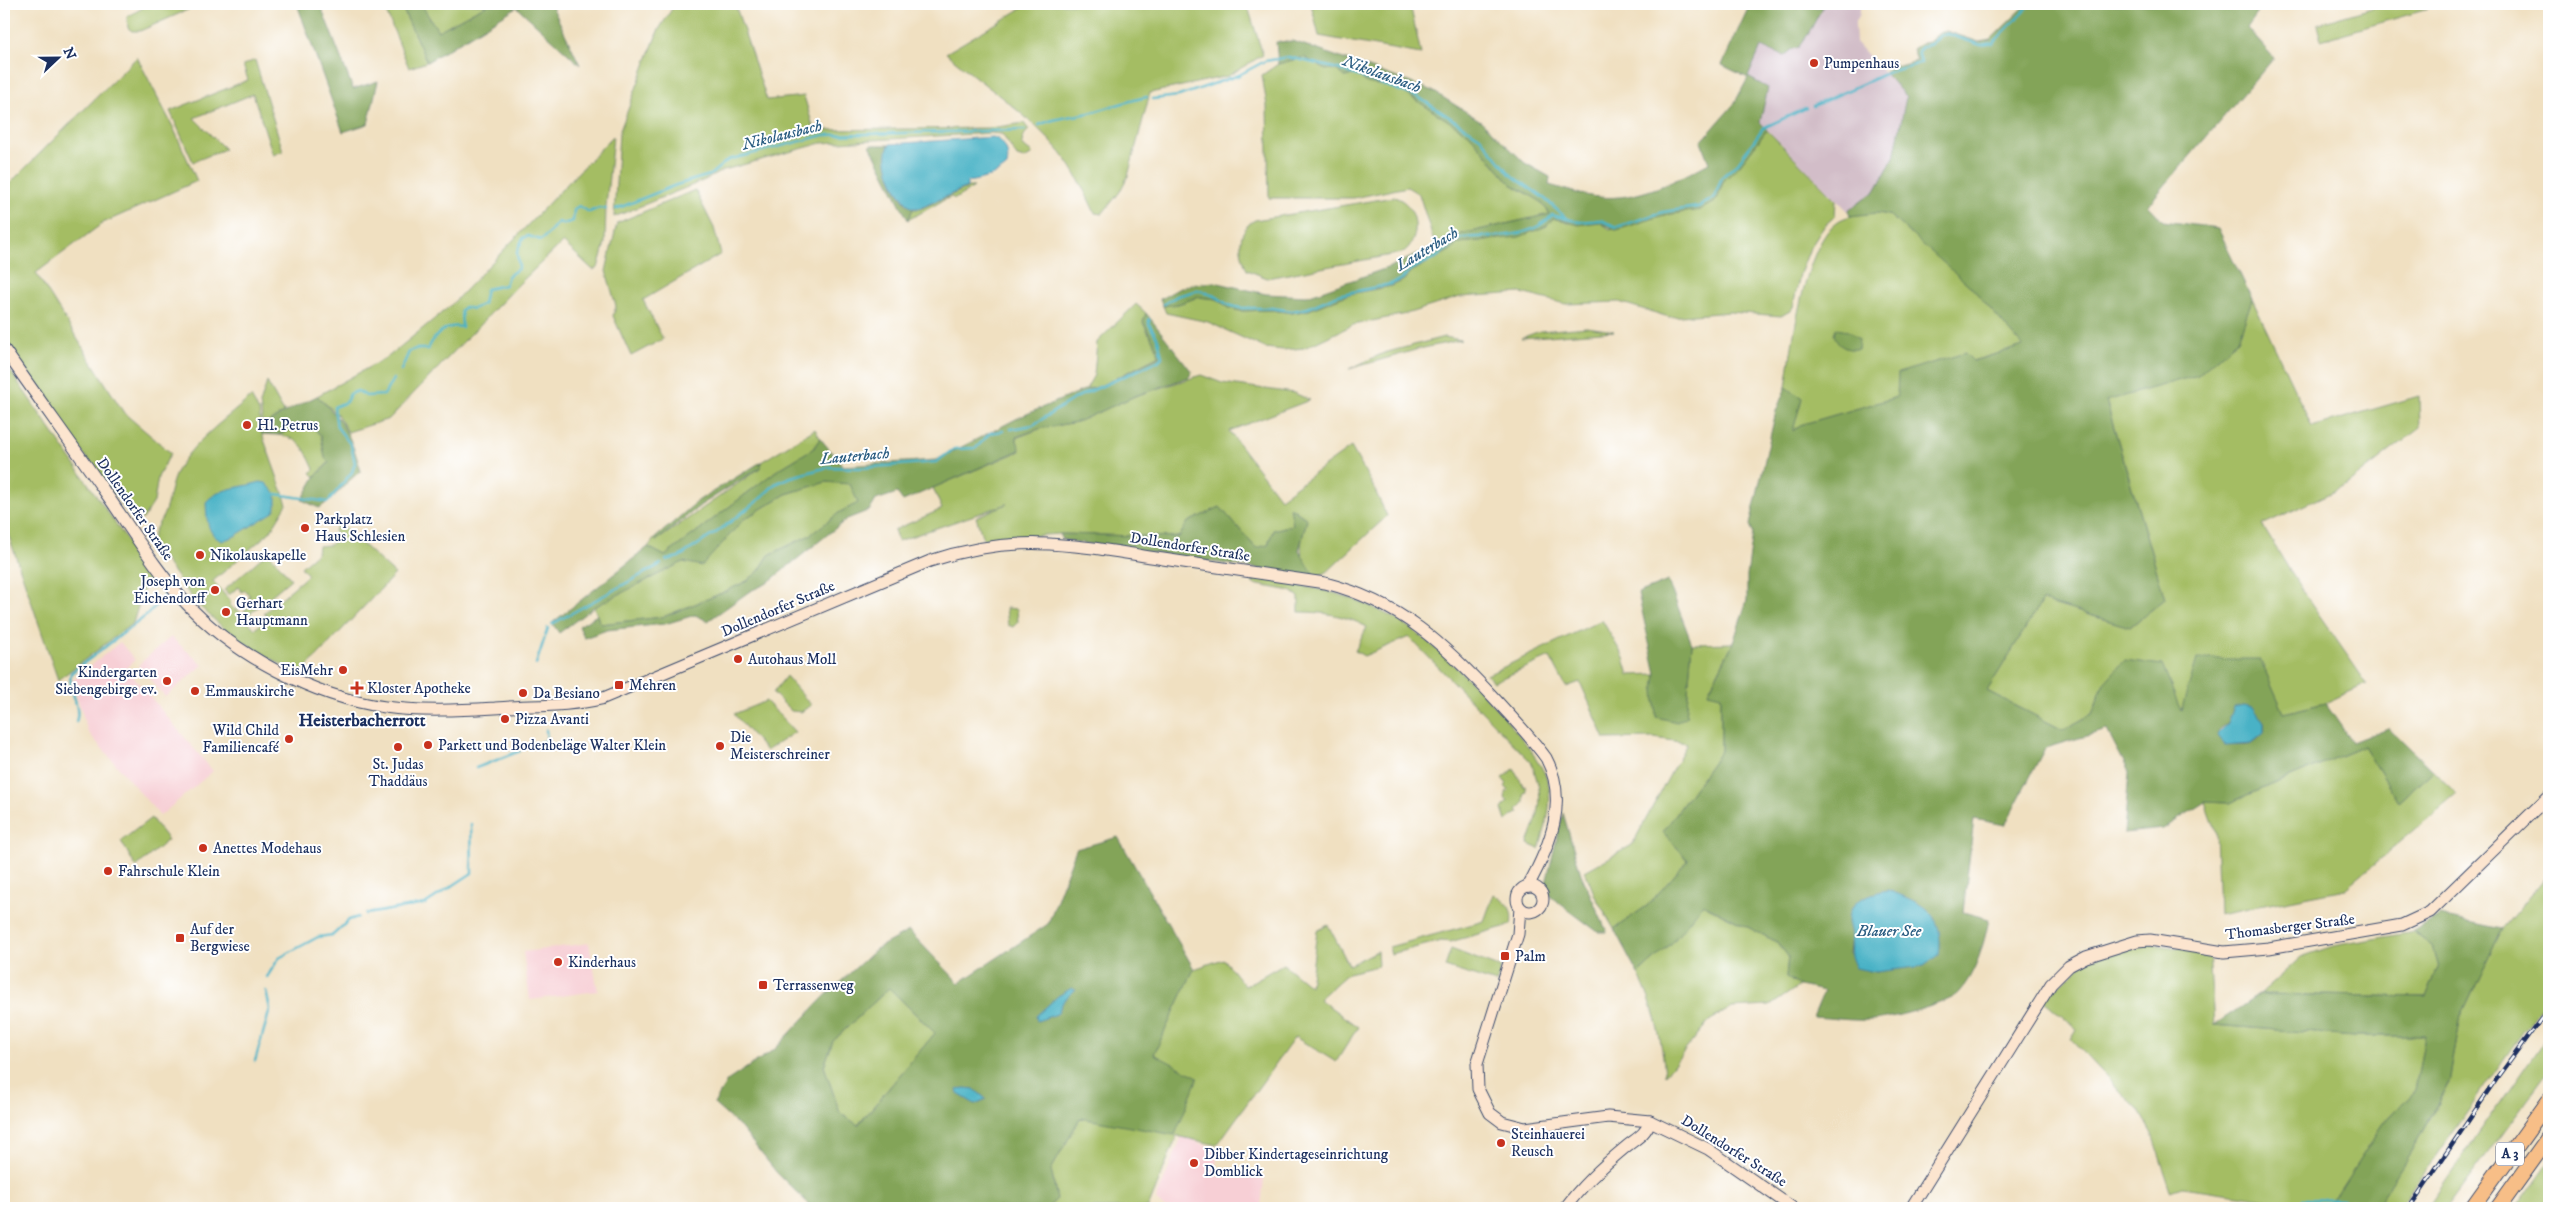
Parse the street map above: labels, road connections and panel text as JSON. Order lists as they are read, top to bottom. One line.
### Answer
{"streets":{"highway":["A 3"],"main road":["Dollendorfer Straße","Thomasberger Straße"]},"districts":["Heisterbacherrott"],"water":["Nikolausbach","Lauterbach","Blauer See"],"places":{"other":["Pumpenhaus","Hl. Petrus","Parkplatz Haus Schlesien","Nikolauskapelle","Joseph von Eichendorff","Gerhart Hauptmann","Autohaus Moll","EisMehr","Kindergarten Siebengebirge ev.","Emmauskirche","Da Besiano","Pizza Avanti","Wild Child Familiencafé","Parkett und Bodenbeläge Walter Klein","Die Meisterschreiner","St. Judas Thaddäus","Anettes Modehaus","Fahrschule Klein","Kinderhaus","Steinhauerei Reusch","Dibber Kindertageseinrichtung Domblick"],"transit":["Mehren","Auf der Bergwiese","Palm","Terrassenweg"],"health":["Kloster Apotheke"]},"north":"right"}
